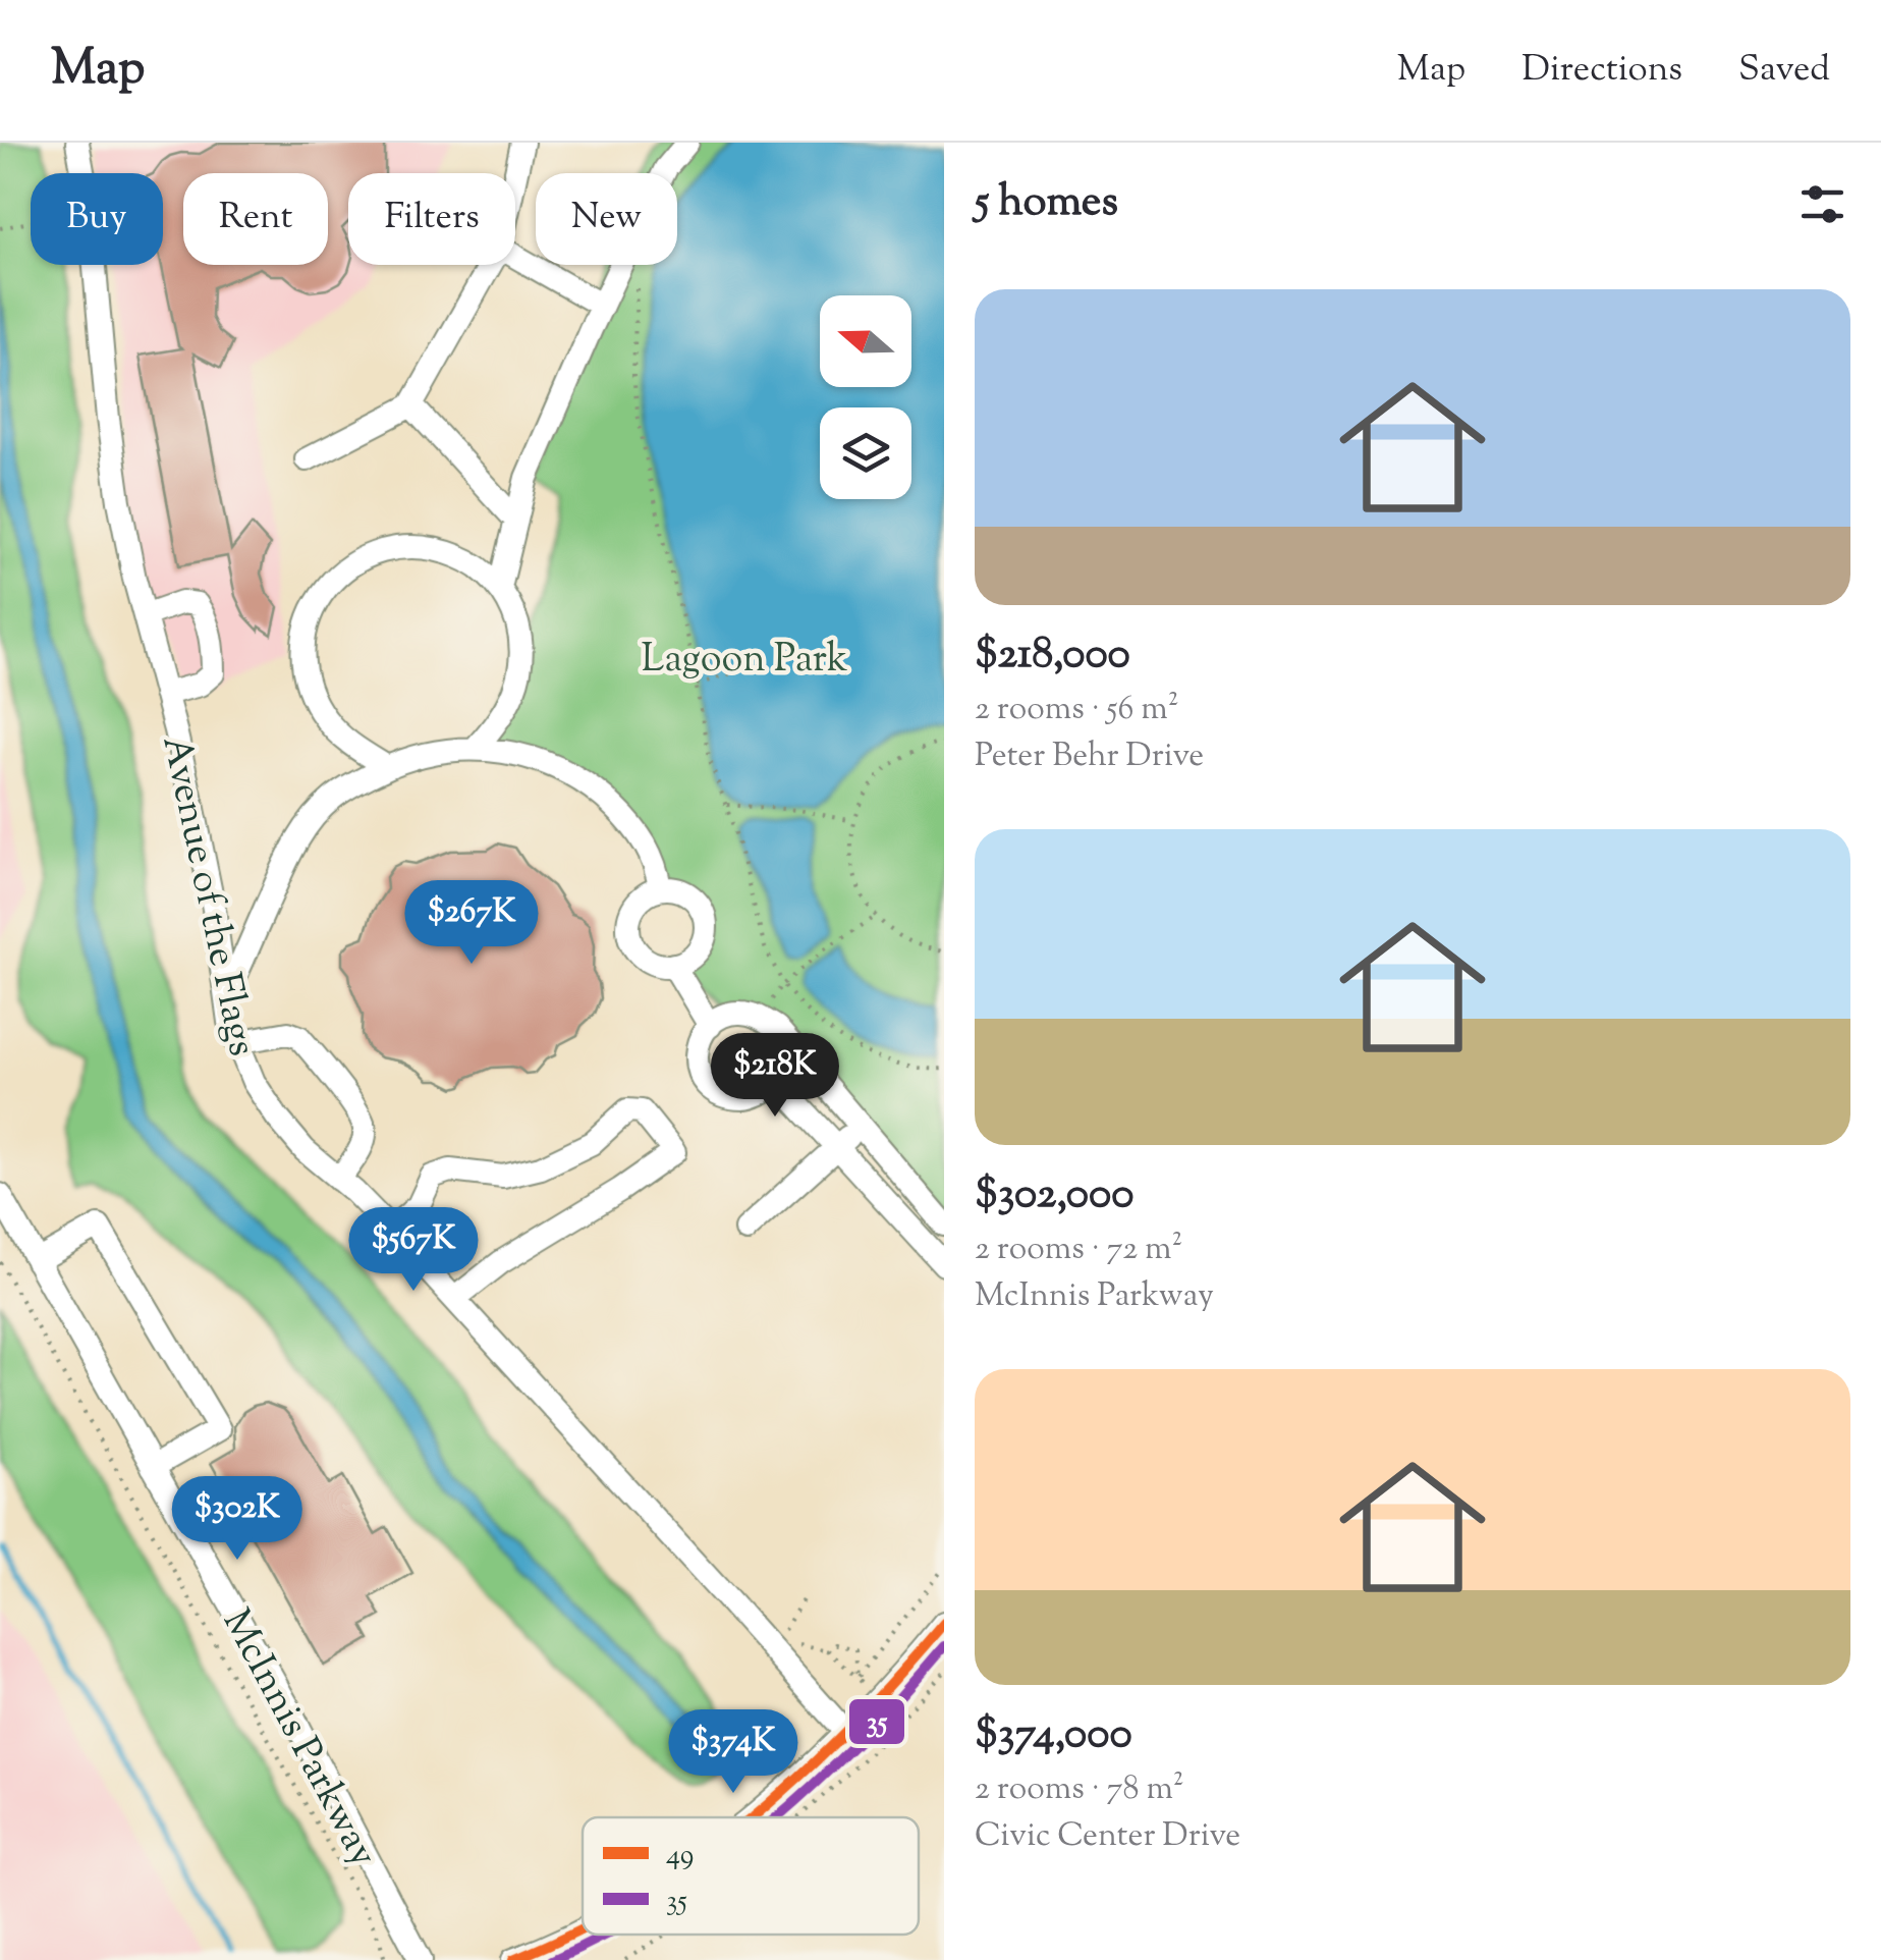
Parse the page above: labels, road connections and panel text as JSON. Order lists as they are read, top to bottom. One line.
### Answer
{"streets":{"street":["Avenue of the Flags","McInnis Parkway"]},"parks":["Lagoon Park"],"lines":["transit line 49","transit line 35"],"legend":["49","35"],"north":"left","page":{"header":"Map","nav":["Map","Directions","Saved"],"heading":"5 homes","chip":["Buy","Rent","Filters","New"],"list":[{"name":"$218,000","note":"2 rooms · 56 m² · Peter Behr Drive"},{"name":"$302,000","note":"2 rooms · 72 m² · McInnis Parkway"},{"name":"$374,000","note":"2 rooms · 78 m² · Civic Center Drive"}],"price":["$267K","$218K","$567K","$302K","$374K"]}}
